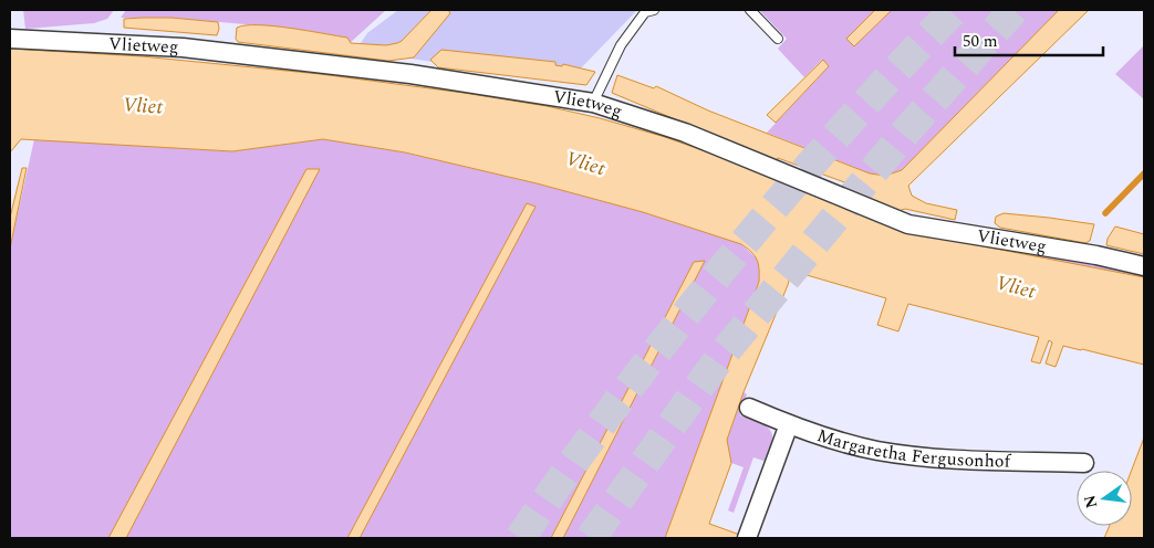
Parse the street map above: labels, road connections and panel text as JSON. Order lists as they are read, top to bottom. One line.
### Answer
{"streets":{"street":["Vlietweg","Margaretha Fergusonhof"]},"water":["Vliet"],"scale_bar":"50 m","north":"left"}
